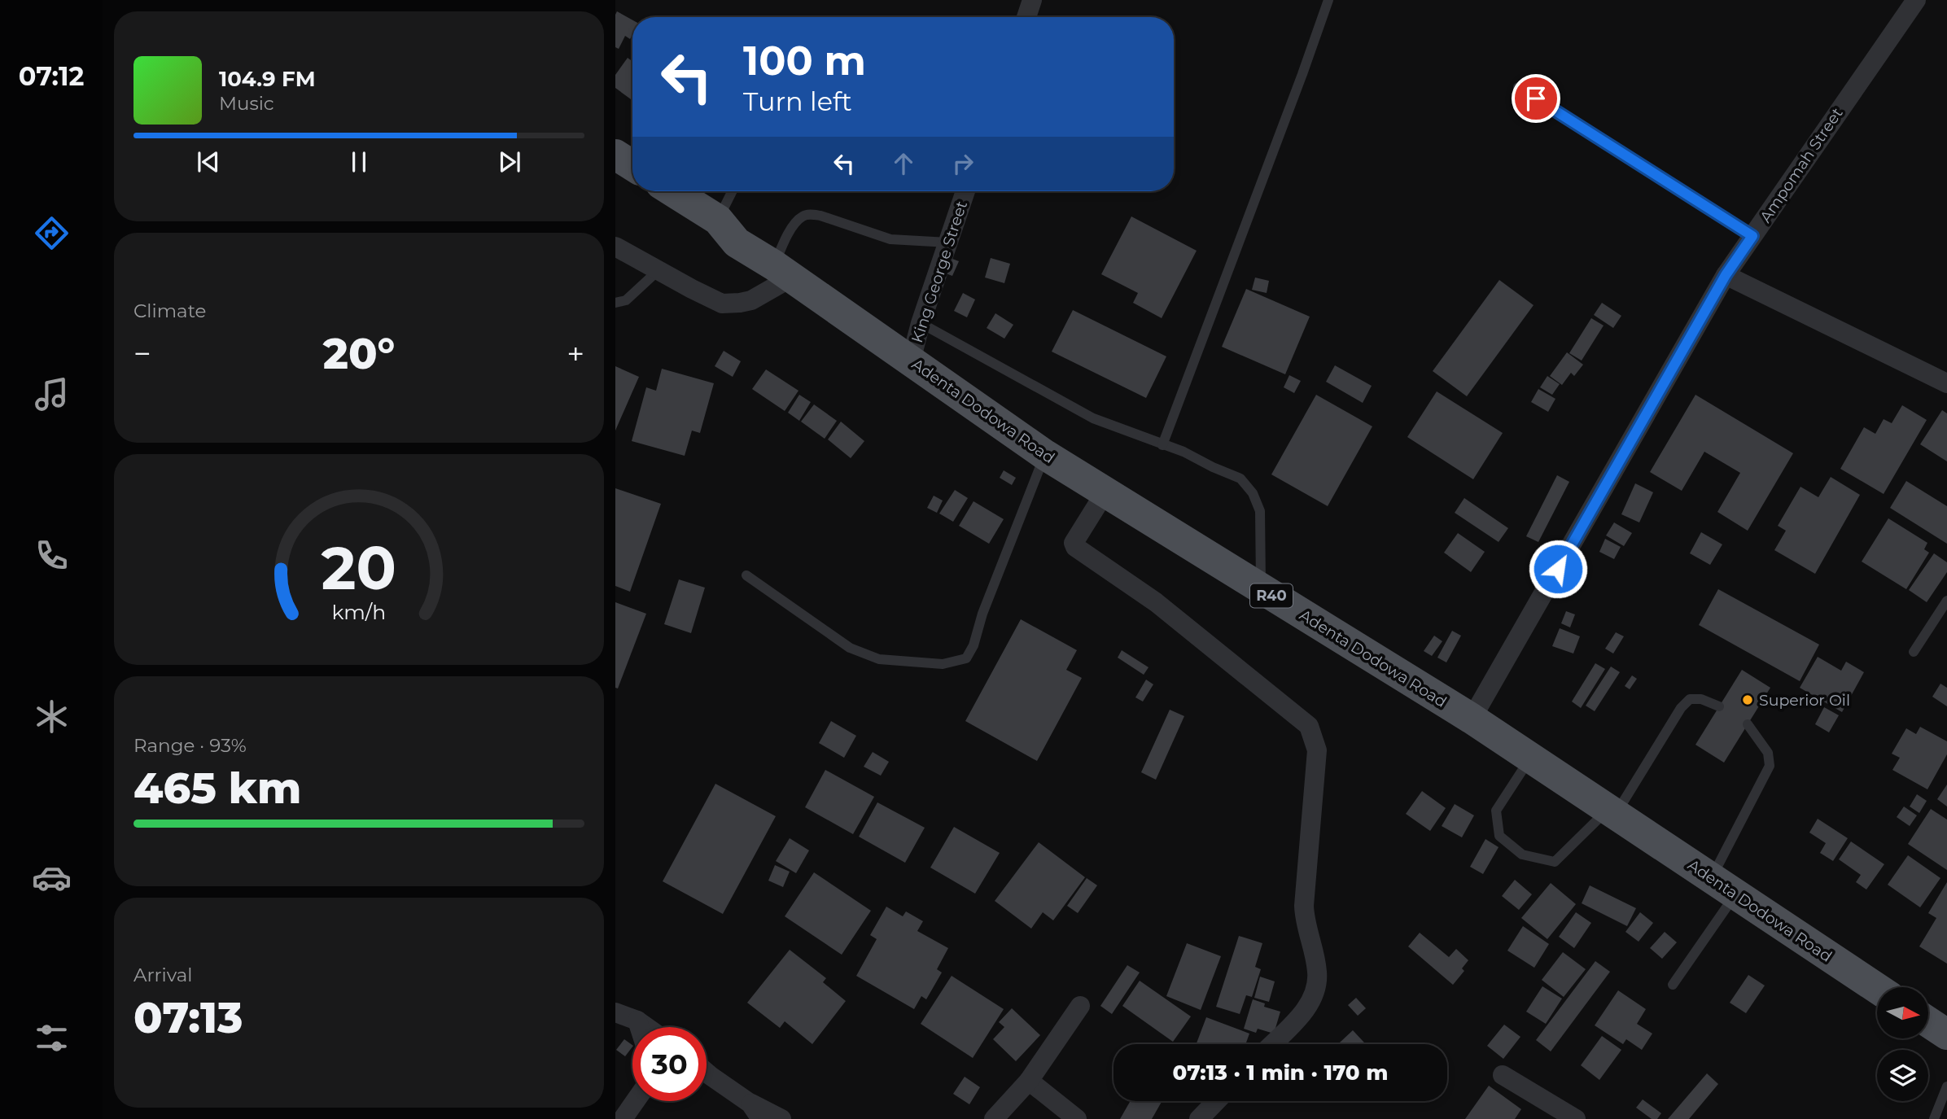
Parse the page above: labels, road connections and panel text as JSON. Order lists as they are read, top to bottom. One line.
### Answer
{"streets":{"main road":["Adenta Dodowa Road","R40"],"street":["Ampomah Street","King George Street"]},"crossings":[["Ampomah Street","Adenta Dodowa Road"],["King George Street","Adenta Dodowa Road"]],"places":["Superior Oil"],"north":"right","page":{"tabs":"07:12","turn":["100 m","Turn left"],"song":["104.9 FM","Music"],"tile":["Climate",["Range · 93%","465 km"],["Arrival","07:13"]],"heat":["−","20°","+"],"limit":"30","trip":"07:13 · 1 min · 170 m","gauge":["20","km/h"]}}
